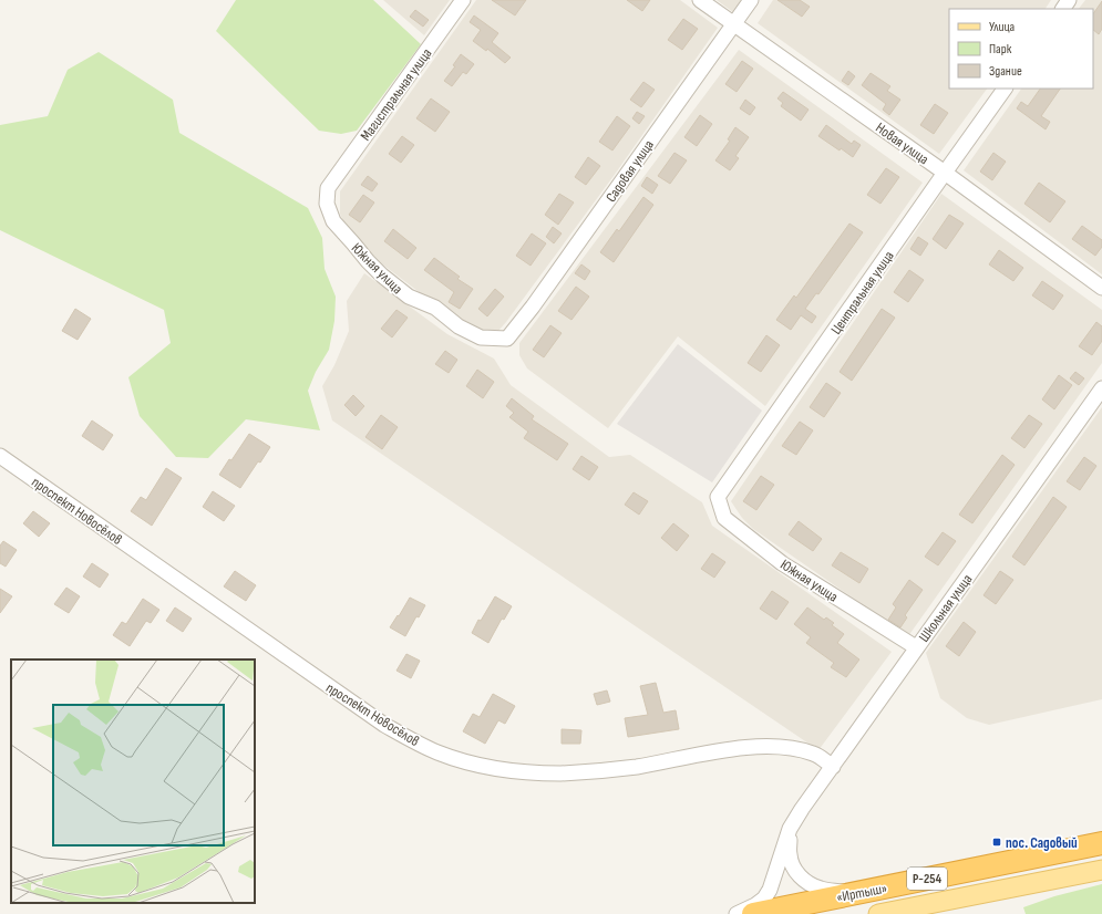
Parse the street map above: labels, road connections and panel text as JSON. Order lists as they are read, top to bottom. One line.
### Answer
{"streets":{"highway":["Р-254","«Иртыш»"],"street":["Магистральная улица","Новая улица","Садовая улица","Южная улица","Центральная улица","проспект Новосёлов","Школьная улица"]},"crossings":[["Магистральная улица","Южная улица"],["Новая улица","Садовая улица"],["Новая улица","Центральная улица"],["Садовая улица","Южная улица"],["Южная улица","Центральная улица"],["Южная улица","Школьная улица"],["проспект Новосёлов","Школьная улица"]],"places":{"transit":["пос. Садовый"]},"legend":["Улица","Парк","Здание"]}
